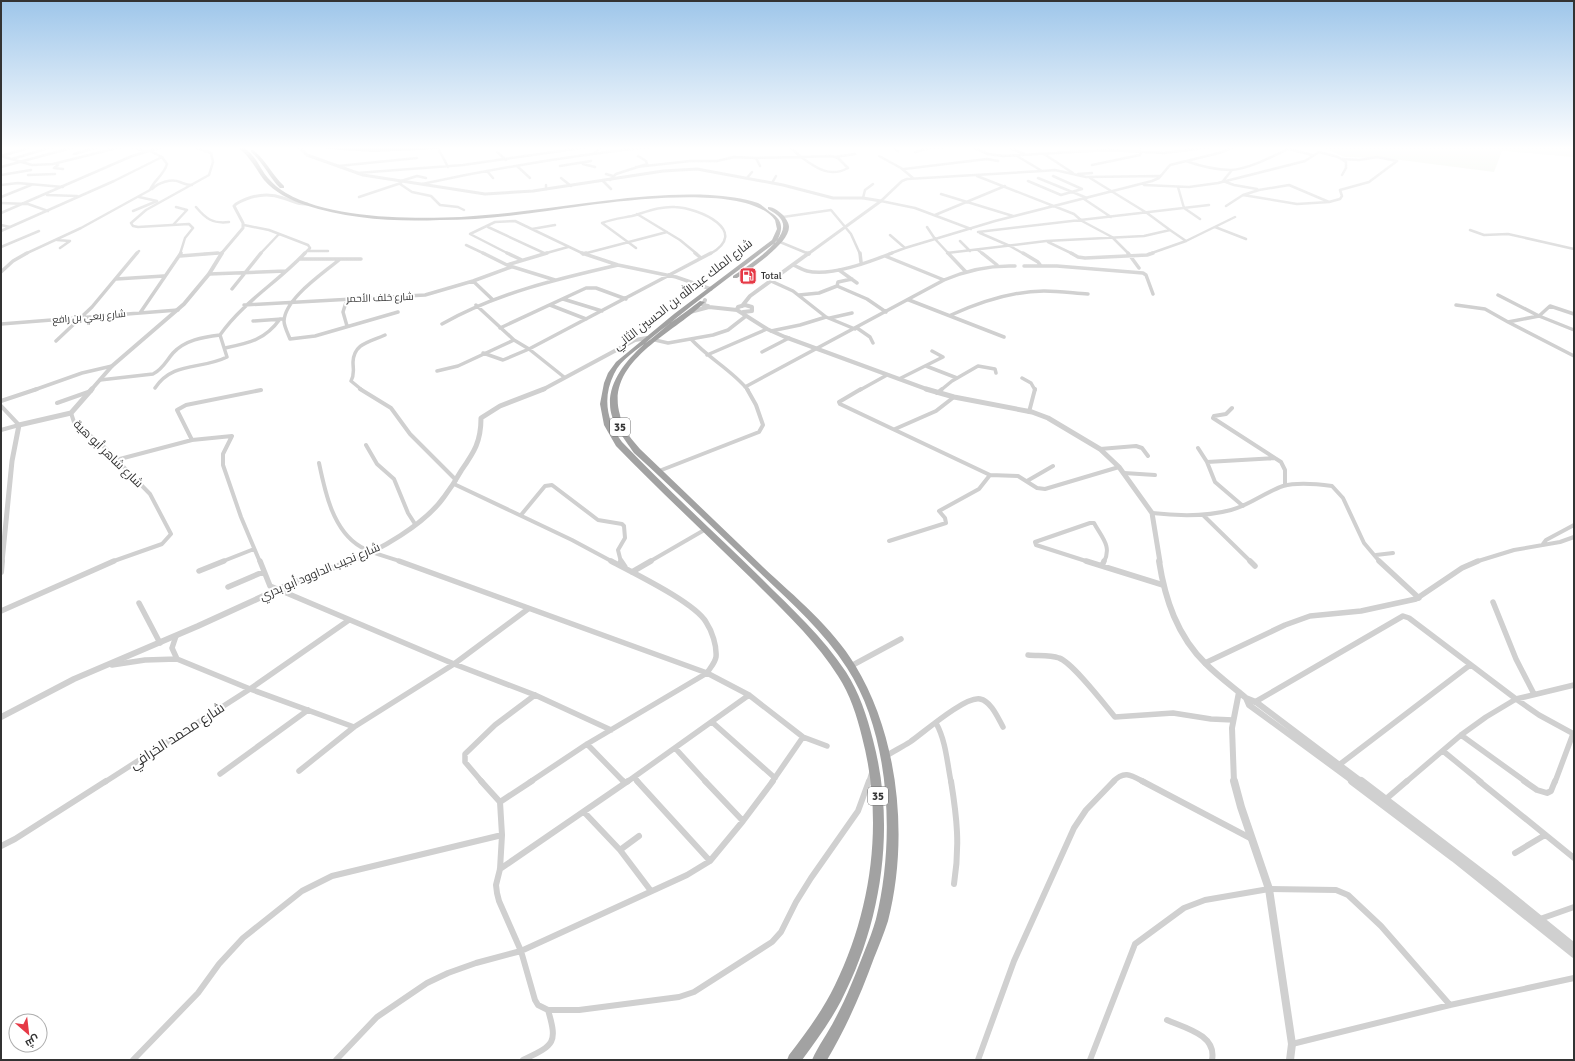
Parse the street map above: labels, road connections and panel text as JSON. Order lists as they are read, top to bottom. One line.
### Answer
{"streets":{"highway":["شارع الملك عبدالله بن الحسين الثاني","35"],"street":["شارع خلف الأحمر","شارع ربعي بن رافع","شارع شاهر أبو هية","شارع نجيب الداوود أبو بدري","شارع محمد الخرافي"]},"crossings":[["شارع الملك عبدالله بن الحسين الثاني","شارع نجيب الداوود أبو بدري"],["شارع ربعي بن رافع","شارع شاهر أبو هية"]],"places":{"fuel station":["Total"]},"north":"bottom right"}
